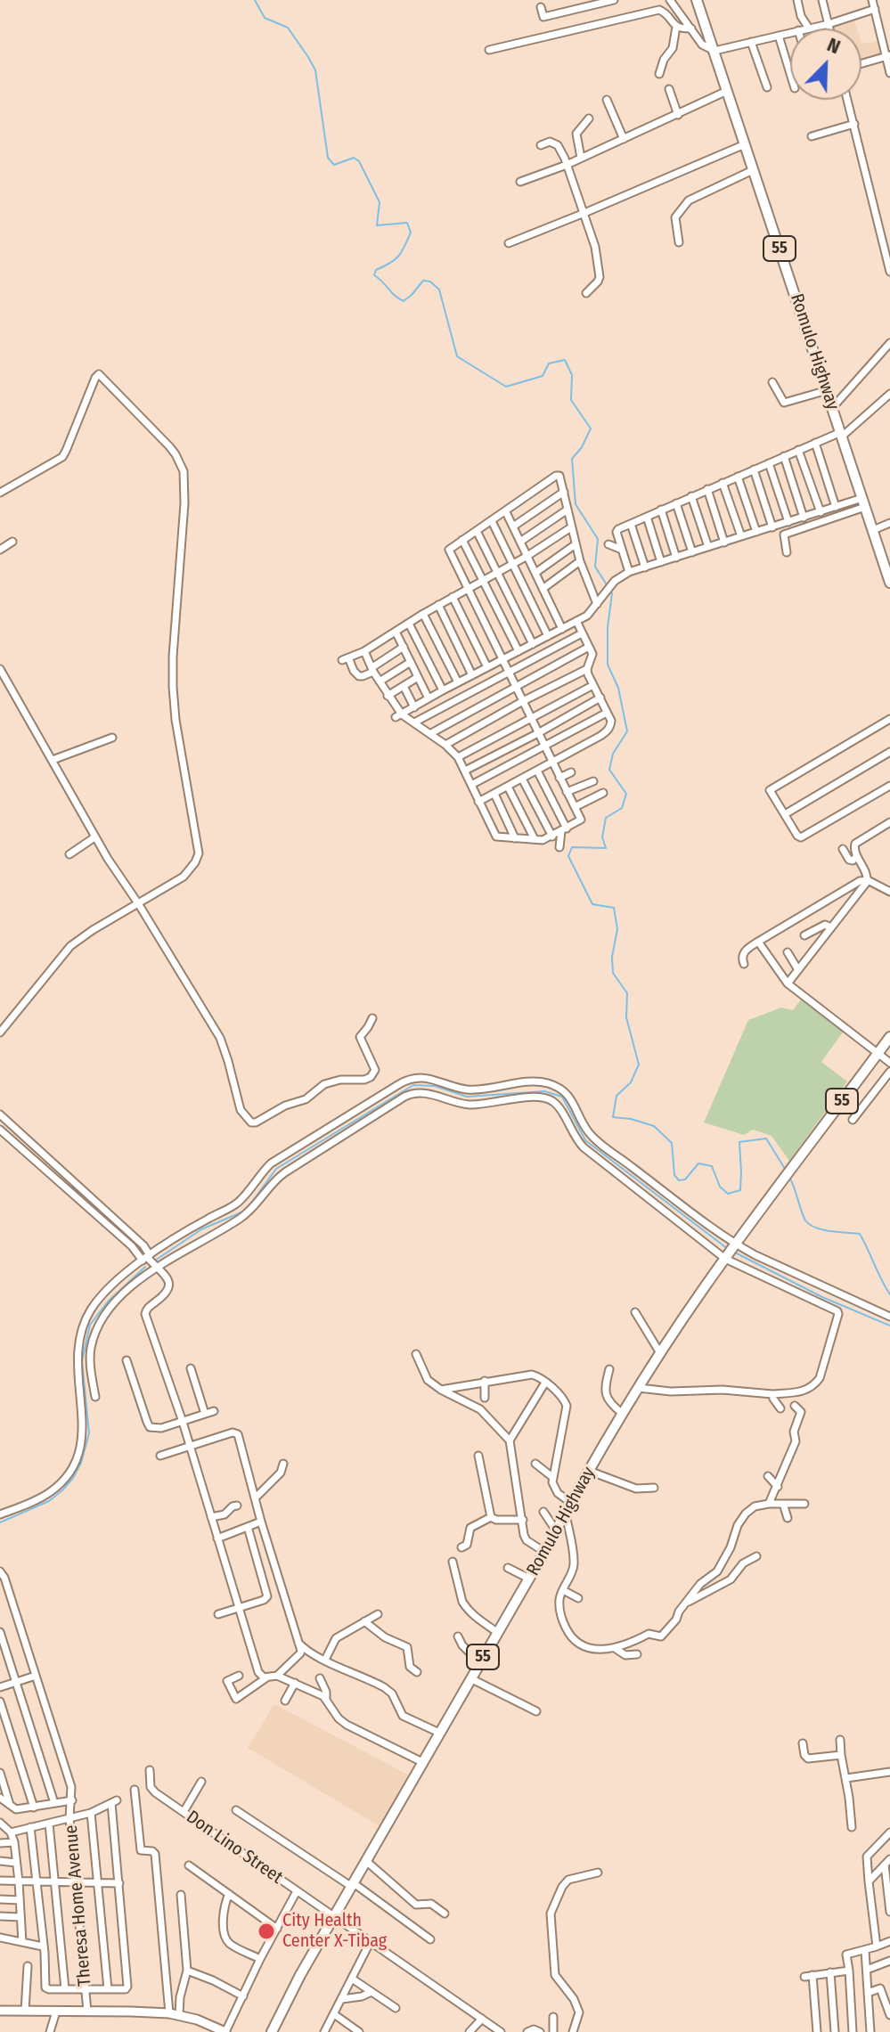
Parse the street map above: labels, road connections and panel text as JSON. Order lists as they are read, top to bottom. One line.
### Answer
{"streets":{"highway":["55","Romulo Highway"],"street":["Don Lino Street","Theresa Home Avenue"]},"crossings":[["Romulo Highway","Don Lino Street"]],"places":["City Health Center X-Tibag"],"north":"top right"}
